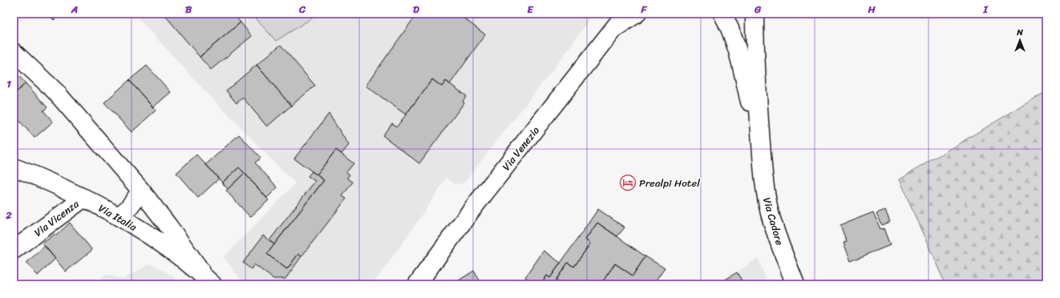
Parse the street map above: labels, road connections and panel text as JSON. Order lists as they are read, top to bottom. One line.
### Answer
{"streets":{"main road":["Via Venezia","Via Italia","Via Vicenza","Via Cadore"]},"crossings":[["Via Italia","Via Vicenza"]],"places":{"hotel":["Prealpi Hotel"]},"north":"top","grid":{"columns":["A","B","C","D","E","F","G","H","I"],"rows":["1","2"]}}
